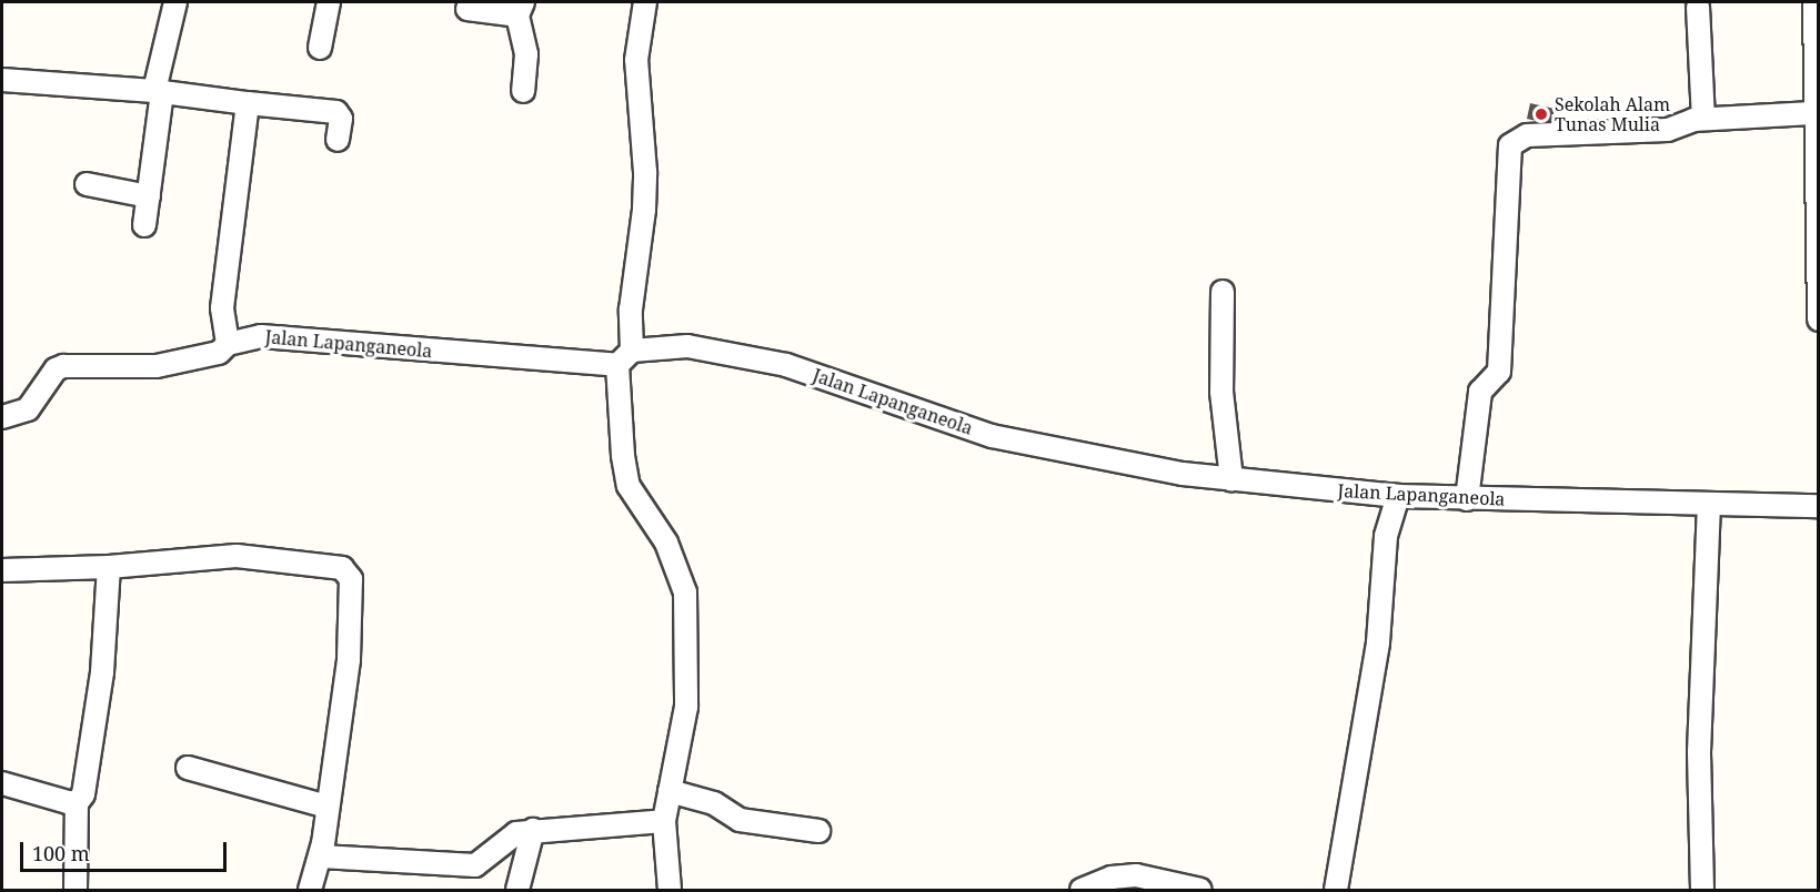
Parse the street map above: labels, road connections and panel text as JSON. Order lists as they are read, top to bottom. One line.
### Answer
{"streets":{"street":["Jalan Lapanganeola"]},"places":["Sekolah Alam Tunas Mulia"],"scale_bar":"100 m"}
